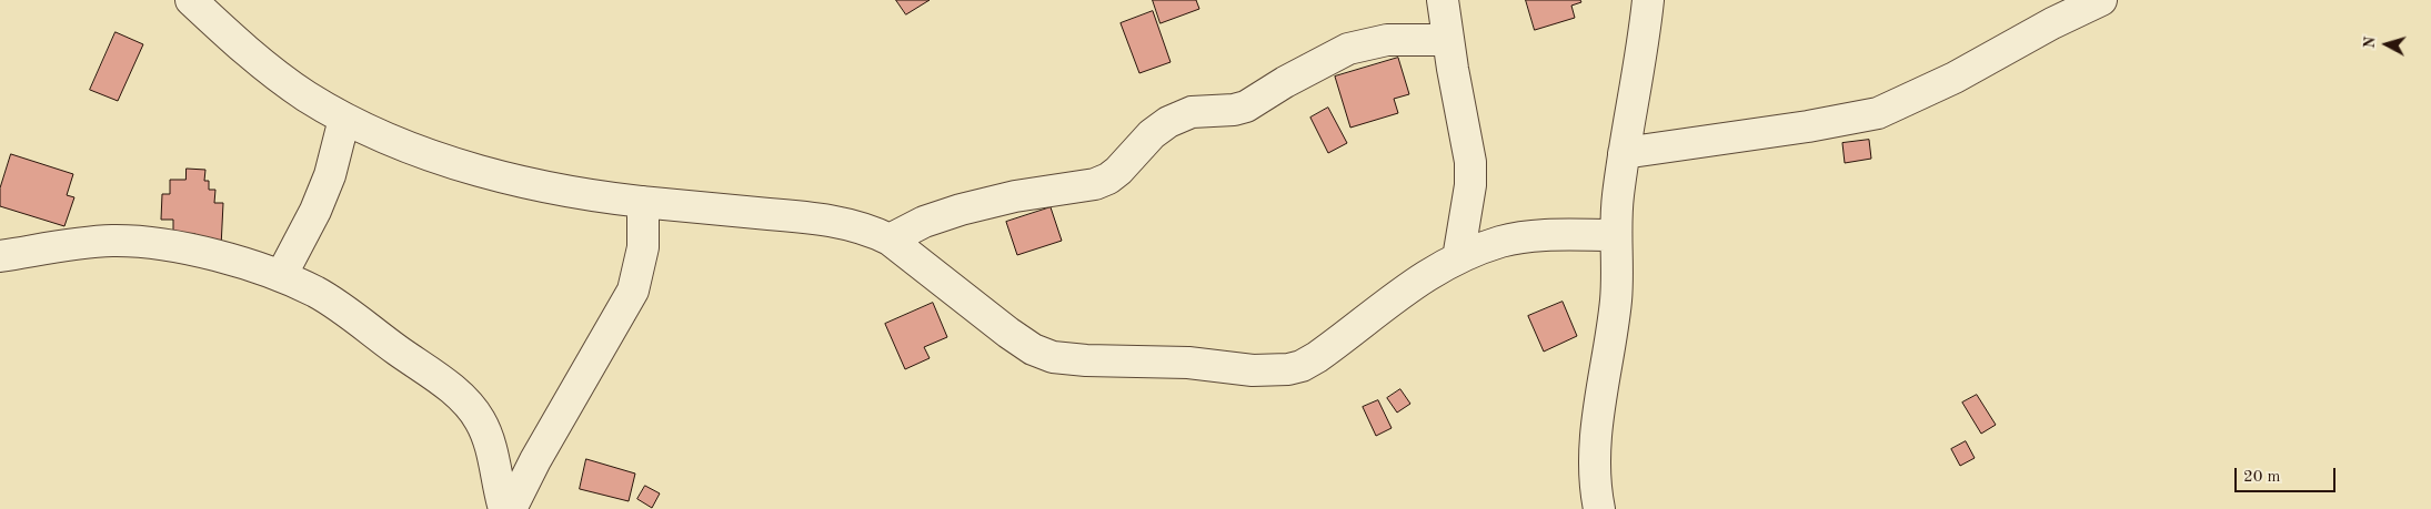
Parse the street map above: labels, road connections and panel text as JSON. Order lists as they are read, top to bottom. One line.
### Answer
{"scale_bar":"20 m","north":"left"}
